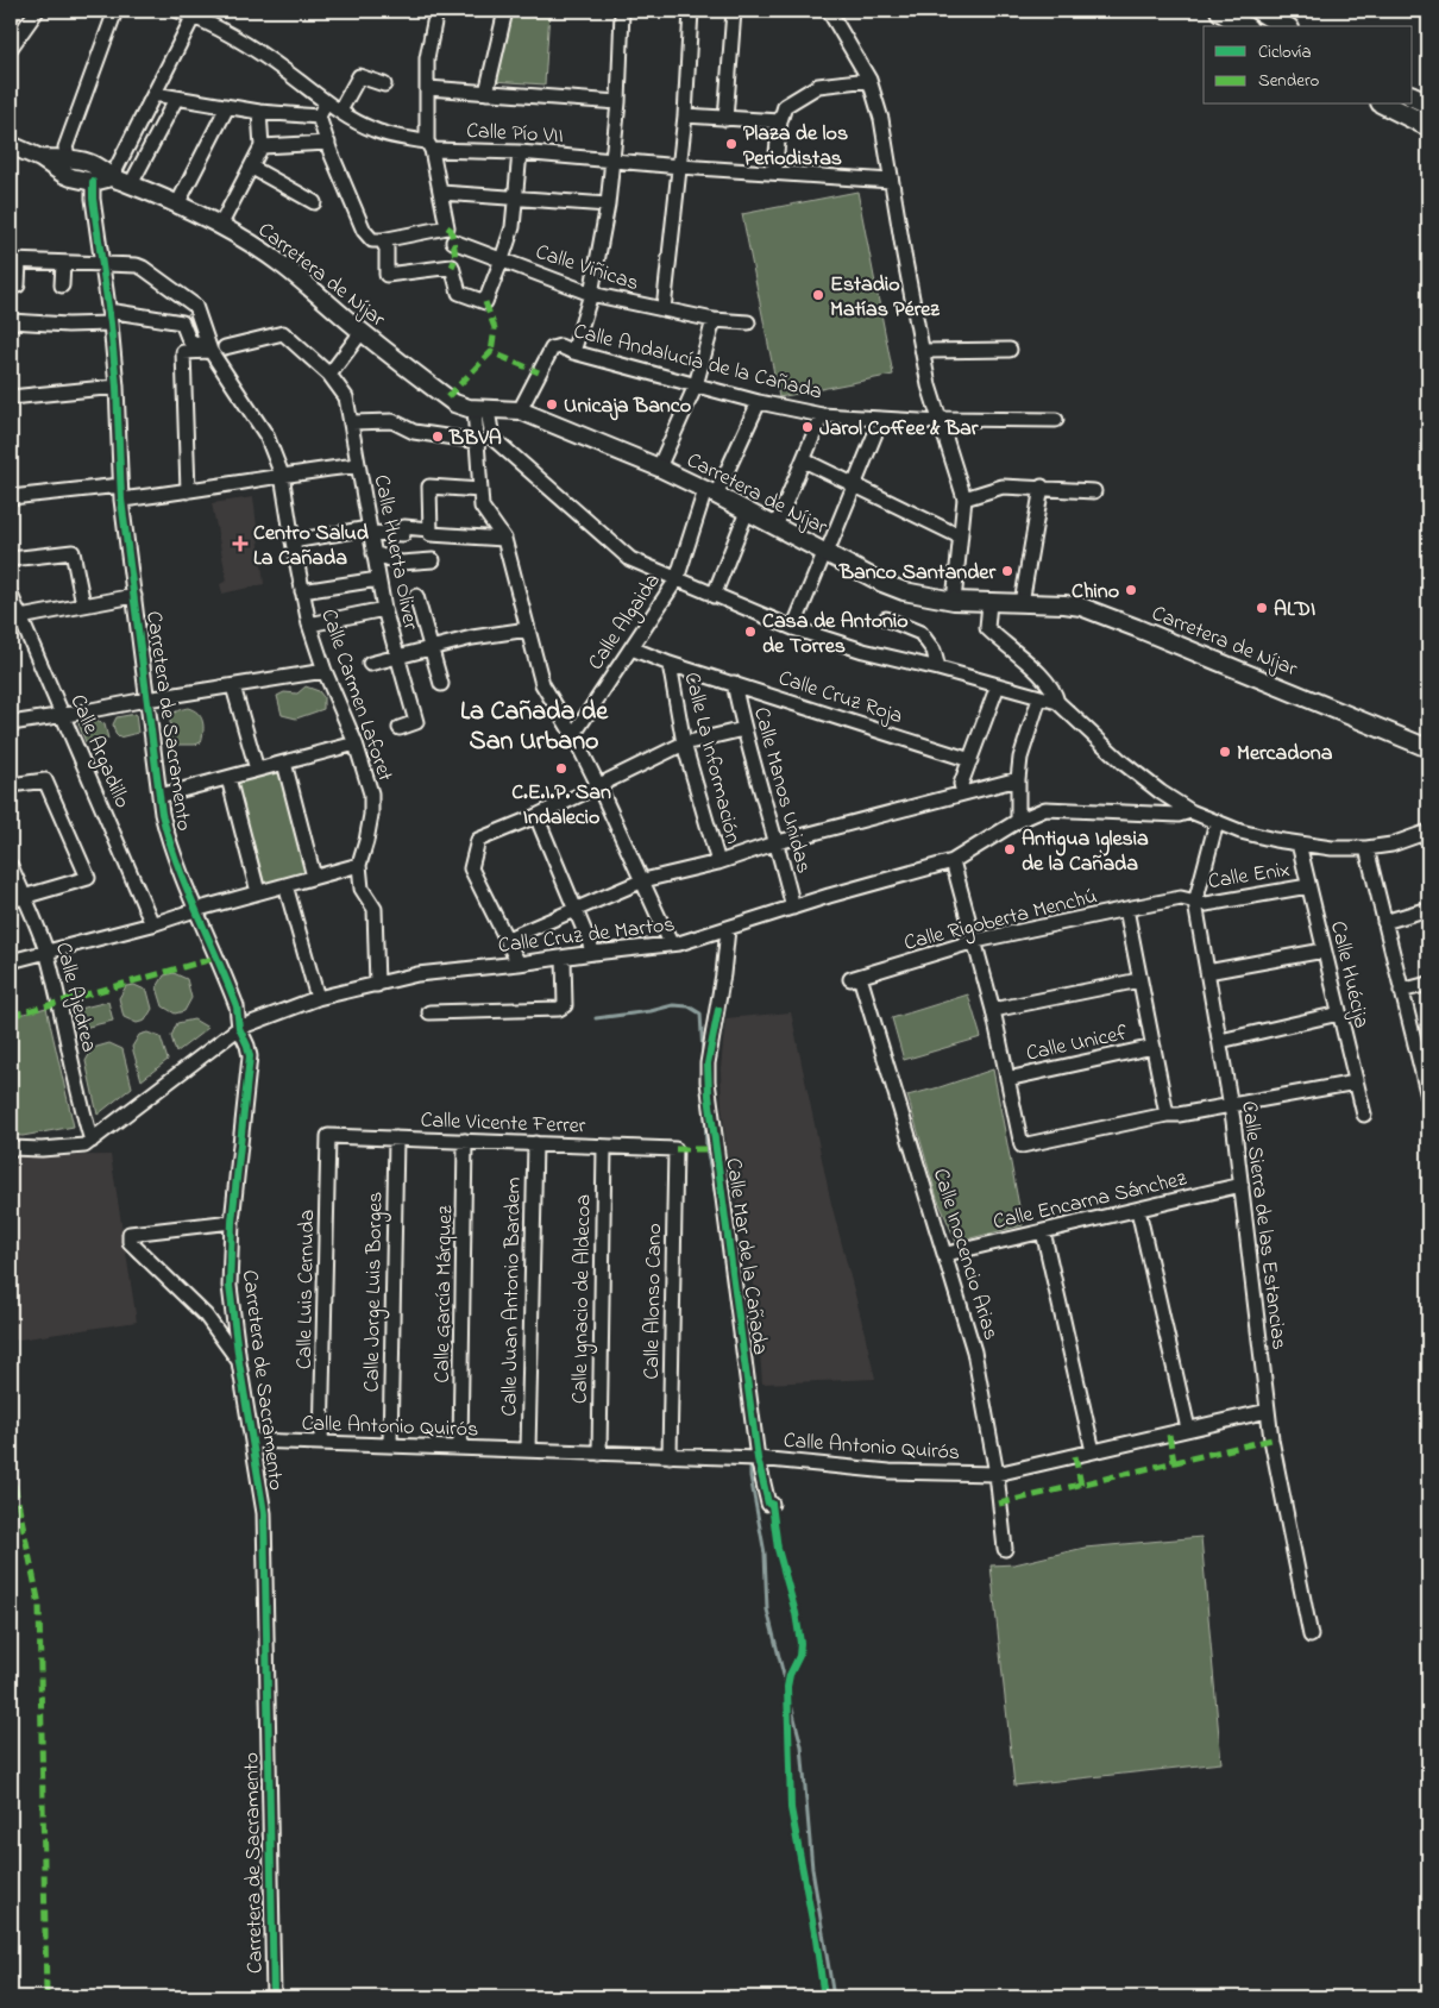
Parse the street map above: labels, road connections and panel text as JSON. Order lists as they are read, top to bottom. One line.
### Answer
{"streets":{"main road":["Carretera de Níjar"],"street":["Calle Pío VII","Calle Viñicas","Calle Andalucía de la Cañada","Calle Huerta Oliver","Calle Algaida","Calle Carmen Laforet","Calle Cruz Roja","Carretera de Sacramento","Calle Argadillo","Calle La Información","Calle Manos Unidas","Calle Enix","Calle Rigoberta Menchú","Calle Cruz de Martos","Calle Huécija","Calle Ajedrea","Calle Unicef","Calle Vicente Ferrer","Calle Encarna Sánchez","Calle Sierra de las Estancias","Calle Inocencio Arias","Calle Mar de la Cañada","Calle Luis Cernuda","Calle Jorge Luis Borges","Calle García Márquez","Calle Juan Antonio Bardem","Calle Ignacio de Aldecoa","Calle Alonso Cano","Calle Antonio Quirós"]},"crossings":[["Carretera de Níjar","Calle Andalucía de la Cañada"],["Carretera de Níjar","Calle Algaida"],["Carretera de Níjar","Carretera de Sacramento"],["Calle Andalucía de la Cañada","Calle Algaida"],["Calle Algaida","Calle Cruz Roja"],["Calle Carmen Laforet","Calle Cruz de Martos"],["Calle Cruz Roja","Calle La Información"],["Calle Cruz Roja","Calle Manos Unidas"],["Carretera de Sacramento","Calle Cruz de Martos"],["Carretera de Sacramento","Calle Antonio Quirós"],["Calle Manos Unidas","Calle Cruz de Martos"],["Calle Enix","Calle Rigoberta Menchú"],["Calle Enix","Calle Huécija"],["Calle Enix","Calle Sierra de las Estancias"],["Calle Rigoberta Menchú","Calle Sierra de las Estancias"],["Calle Rigoberta Menchú","Calle Inocencio Arias"],["Calle Cruz de Martos","Calle Ajedrea"],["Calle Cruz de Martos","Calle Mar de la Cañada"],["Calle Vicente Ferrer","Calle Luis Cernuda"],["Calle Vicente Ferrer","Calle Jorge Luis Borges"],["Calle Vicente Ferrer","Calle García Márquez"],["Calle Vicente Ferrer","Calle Juan Antonio Bardem"],["Calle Vicente Ferrer","Calle Ignacio de Aldecoa"],["Calle Vicente Ferrer","Calle Alonso Cano"],["Calle Encarna Sánchez","Calle Sierra de las Estancias"],["Calle Encarna Sánchez","Calle Inocencio Arias"],["Calle Sierra de las Estancias","Calle Antonio Quirós"],["Calle Inocencio Arias","Calle Antonio Quirós"],["Calle Mar de la Cañada","Calle Antonio Quirós"],["Calle Luis Cernuda","Calle Antonio Quirós"],["Calle Jorge Luis Borges","Calle Antonio Quirós"],["Calle García Márquez","Calle Antonio Quirós"],["Calle Juan Antonio Bardem","Calle Antonio Quirós"],["Calle Ignacio de Aldecoa","Calle Antonio Quirós"],["Calle Alonso Cano","Calle Antonio Quirós"]],"districts":["La Cañada de San Urbano"],"places":{"other":["Plaza de los Periodistas","Estadio Matías Pérez","Unicaja Banco","Jarol Coffee & Bar","BBVA","Banco Santander","Chino","ALDI","Casa de Antonio de Torres","Mercadona","C.E.I.P. San Indalecio","Antigua Iglesia de la Cañada"],"health":["Centro Salud La Cañada"]},"legend":["Ciclovía","Sendero"]}
